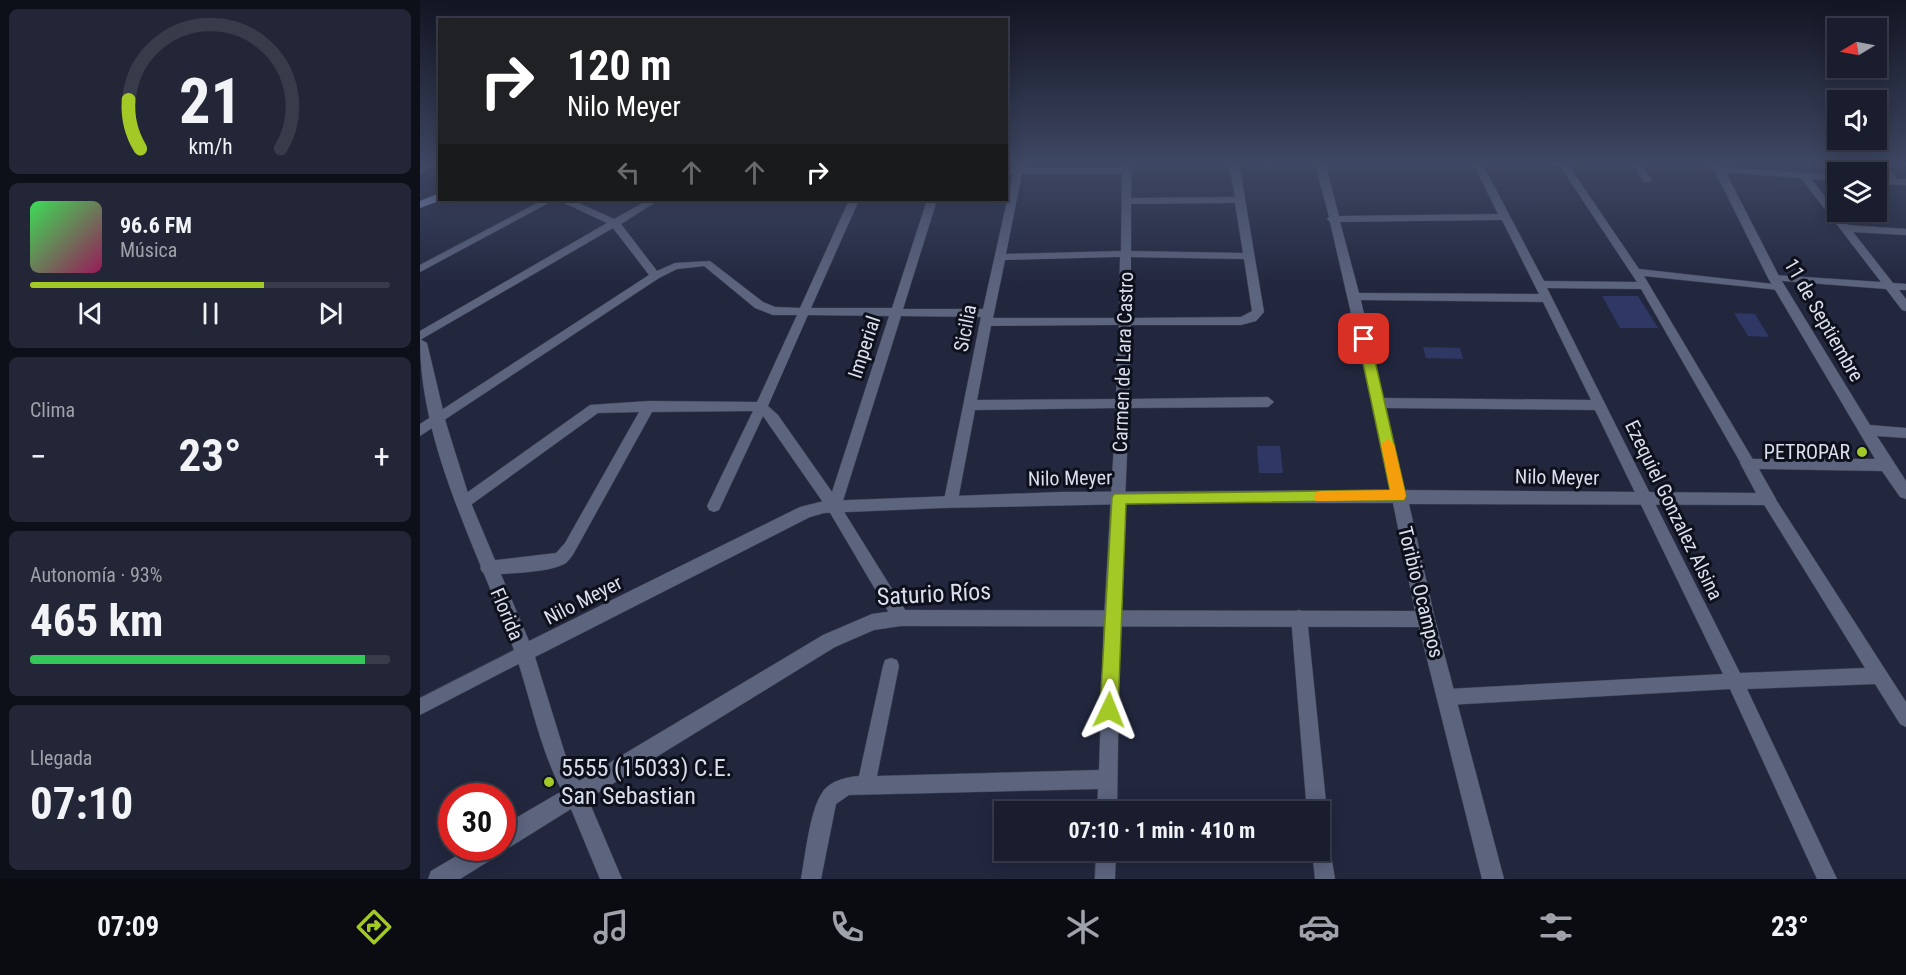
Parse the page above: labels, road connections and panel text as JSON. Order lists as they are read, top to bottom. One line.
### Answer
{"streets":{"street":["11 de Septiembre","Sicilia","Imperial","Carmen de Lara Castro","Nilo Meyer","Ezequiel Gonzalez Alsina","Toribio Ocampos","Saturio Ríos","Florida"]},"crossings":[["Sicilia","Nilo Meyer"],["Imperial","Nilo Meyer"],["Carmen de Lara Castro","Nilo Meyer"],["Carmen de Lara Castro","Saturio Ríos"],["Nilo Meyer","Ezequiel Gonzalez Alsina"],["Nilo Meyer","Toribio Ocampos"],["Nilo Meyer","Florida"],["Toribio Ocampos","Saturio Ríos"],["Saturio Ríos","Florida"]],"places":["PETROPAR","5555 (15033) C.E. San Sebastian"],"north":"left","page":{"turn":["120 m","Nilo Meyer"],"song":["96.6 FM","Música"],"tile":["Clima",["Autonomía · 93%","465 km"],["Llegada","07:10"]],"heat":["−","23°","+"],"limit":"30","trip":"07:10 · 1 min · 410 m","tabs":["07:09","23°"],"gauge":["21","km/h"]}}
